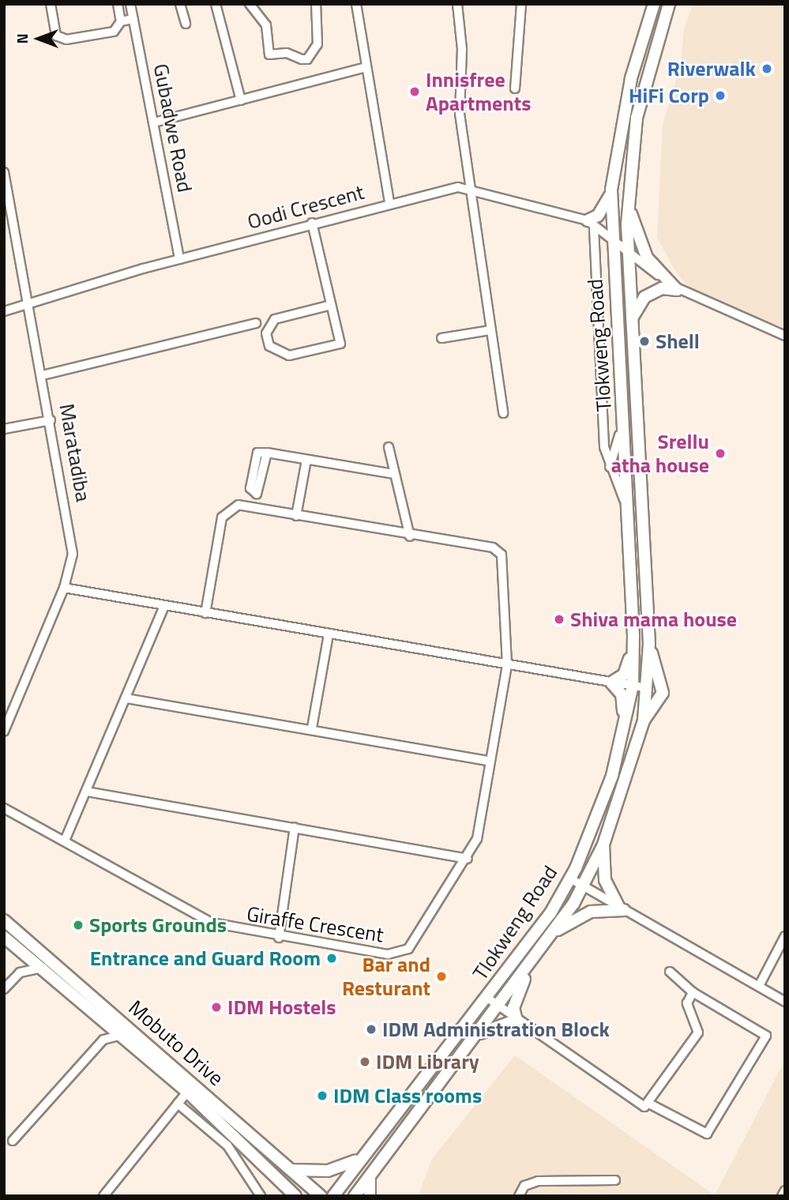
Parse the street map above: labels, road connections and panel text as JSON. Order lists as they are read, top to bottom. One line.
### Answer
{"streets":{"main road":["Tlokweng Road","Mobuto Drive"],"street":["Gubadwe Road","Oodi Crescent","Maratadiba","Giraffe Crescent"]},"crossings":[["Gubadwe Road","Oodi Crescent"],["Oodi Crescent","Tlokweng Road"],["Oodi Crescent","Maratadiba"]],"places":["Riverwalk","Innisfree Apartments","HiFi Corp","Shell","Srellu atha house","Shiva mama house","Sports Grounds","Entrance and Guard Room","Bar and Resturant","IDM Hostels","IDM Administration Block","IDM Library","IDM Class rooms"],"north":"left"}
